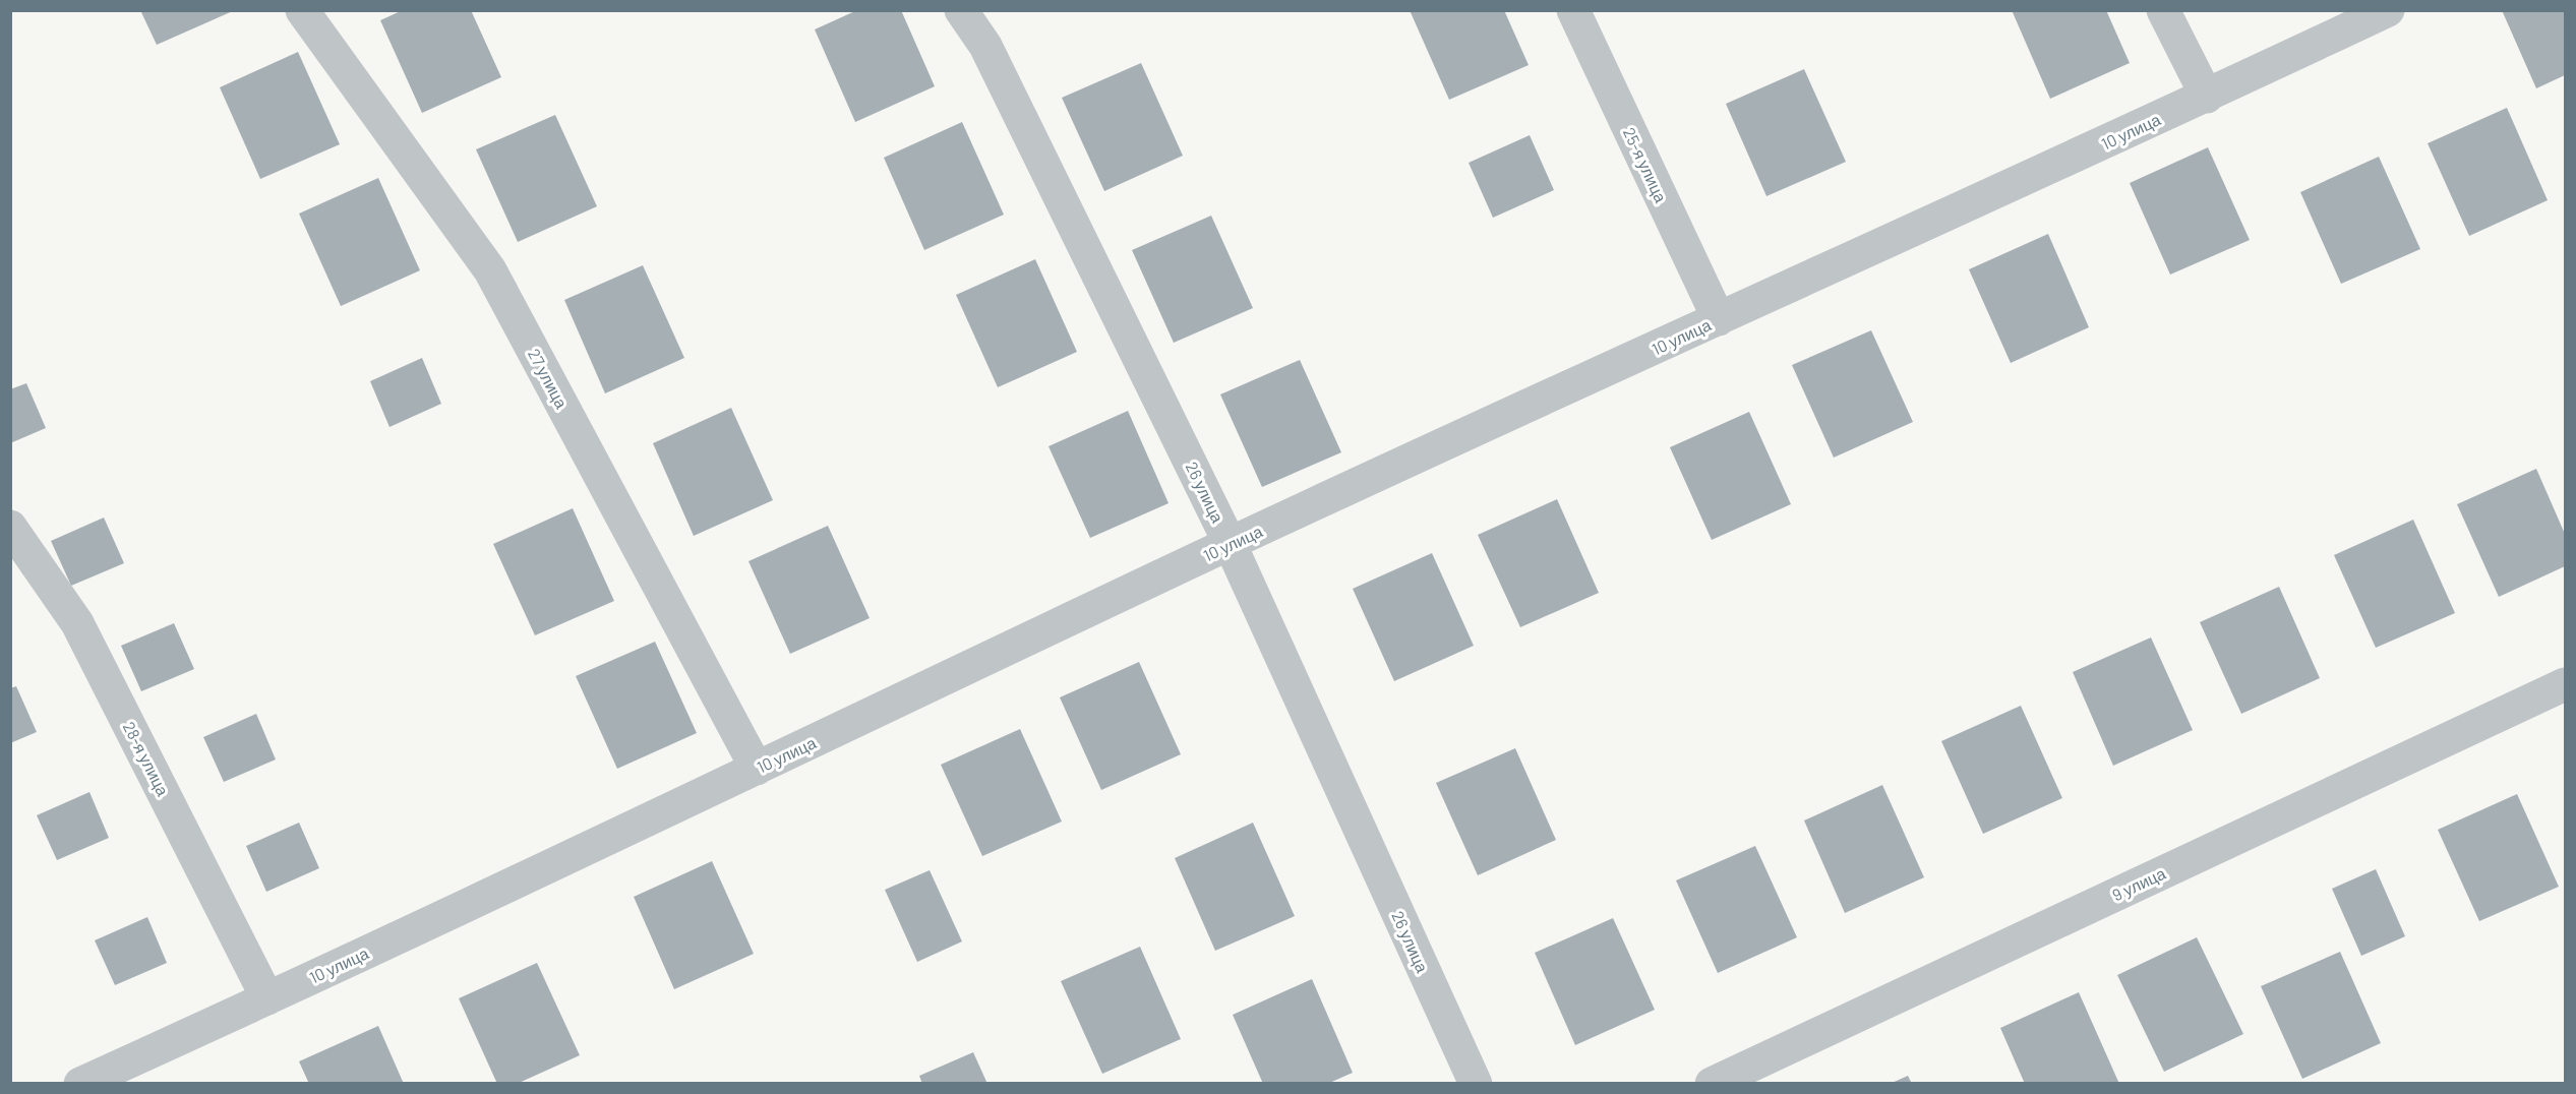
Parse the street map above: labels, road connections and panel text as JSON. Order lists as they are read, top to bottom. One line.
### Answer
{"streets":{"street":["10 улица","25-я улица","27 улица","26 улица","28-я улица","9 улица"]},"crossings":[["10 улица","25-я улица"],["10 улица","27 улица"],["10 улица","26 улица"],["10 улица","28-я улица"]]}
